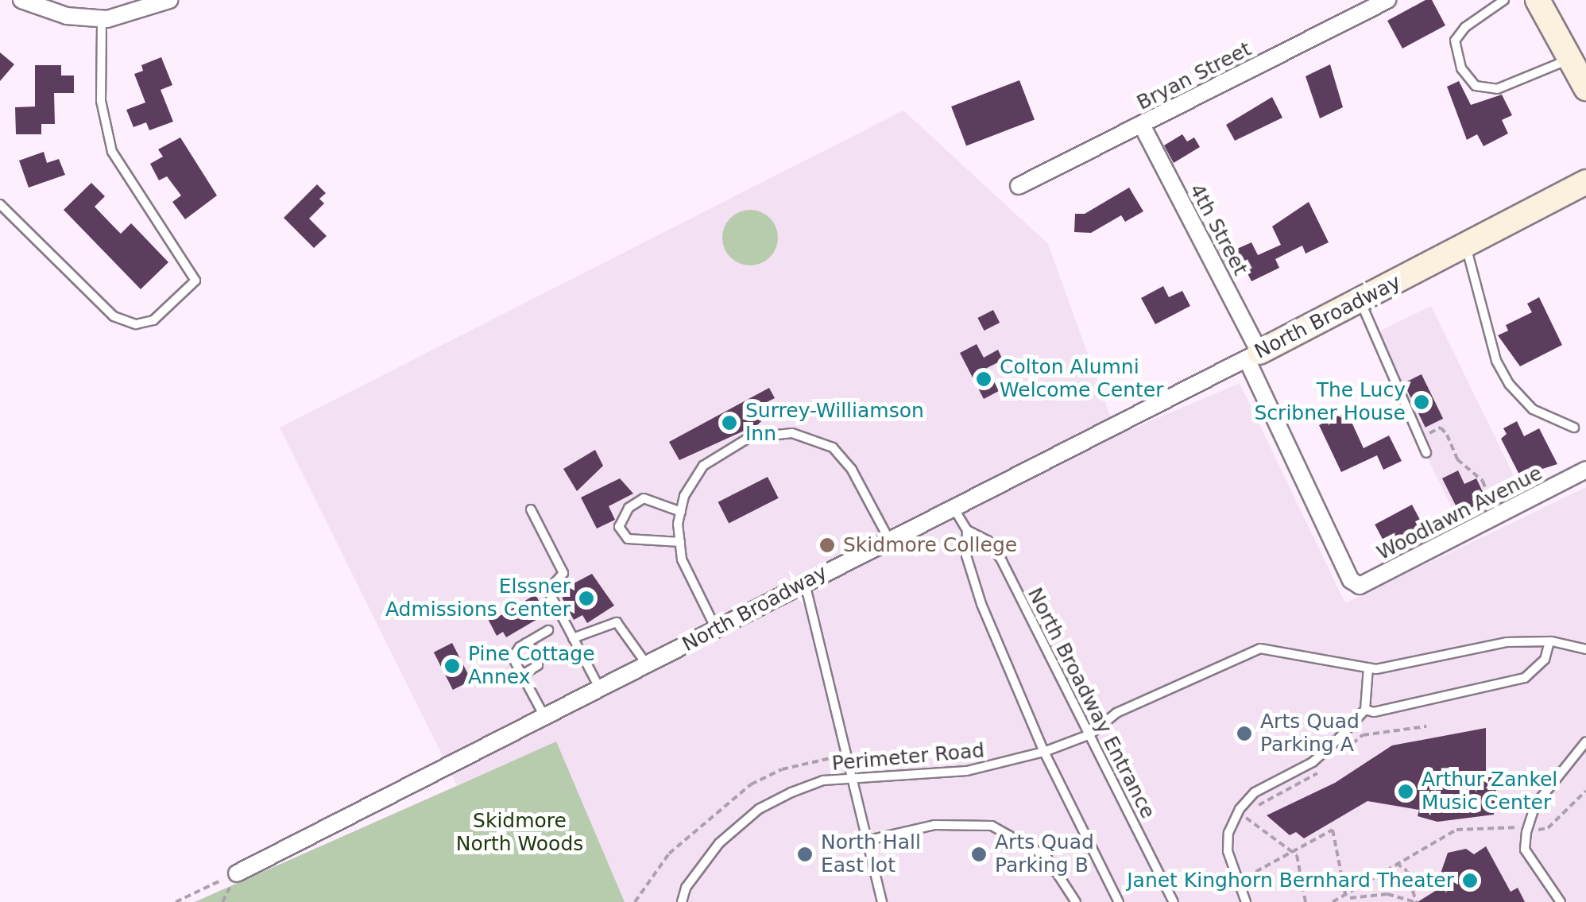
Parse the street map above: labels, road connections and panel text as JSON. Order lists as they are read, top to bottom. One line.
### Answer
{"streets":{"street":["Bryan Street","4th Street","North Broadway","Woodlawn Avenue"],"lane":["North Broadway Entrance","Perimeter Road"]},"crossings":[["Bryan Street","4th Street"],["4th Street","North Broadway"],["4th Street","Woodlawn Avenue"],["North Broadway","North Broadway Entrance"],["North Broadway Entrance","Perimeter Road"]],"parks":["Skidmore North Woods"],"places":["Colton Alumni Welcome Center","The Lucy Scribner House","Surrey-Williamson Inn","Skidmore College","Elssner Admissions Center","Pine Cottage Annex","Arts Quad Parking A","Arthur Zankel Music Center","North Hall East lot","Arts Quad Parking B","Janet Kinghorn Bernhard Theater"]}
